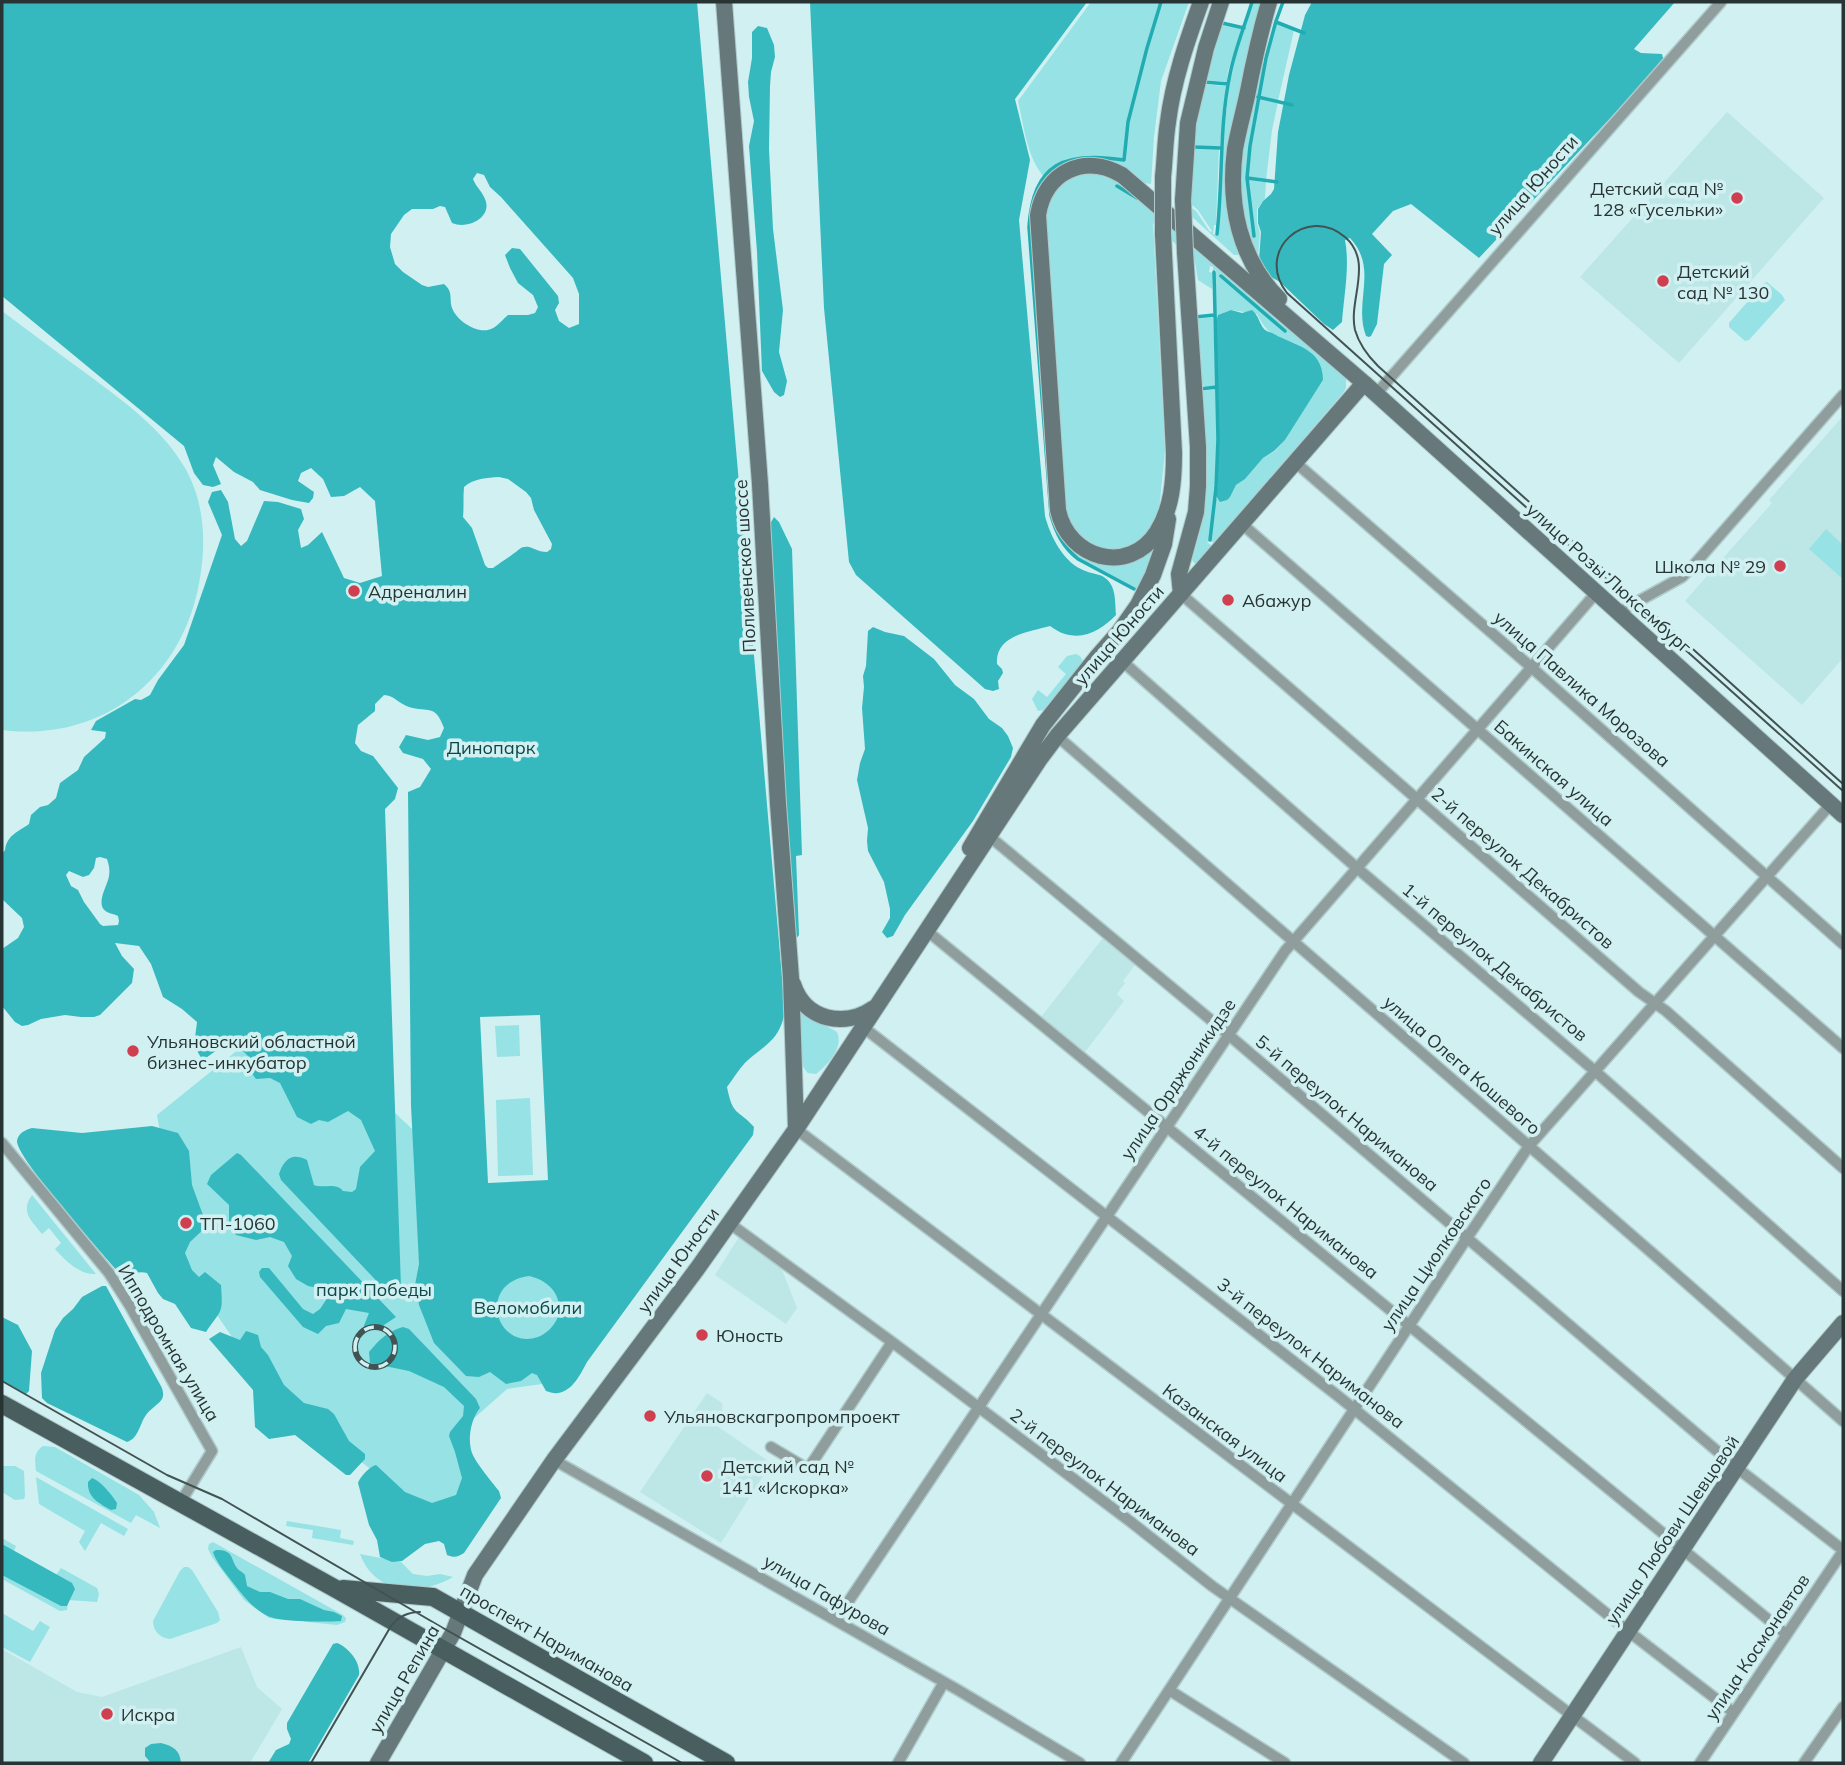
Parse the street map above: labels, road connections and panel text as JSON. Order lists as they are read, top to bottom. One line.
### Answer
{"streets":{"main road":["улица Юности","Поливенское шоссе","улица Розы Люксембург","улица Любови Шевцовой","проспект Нариманова","улица Репина"],"street":["улица Павлика Морозова","Бакинская улица","2-й переулок Декабристов","1-й переулок Декабристов","улица Олега Кошевого","улица Орджоникидзе","5-й переулок Нариманова","4-й переулок Нариманова","улица Циолковского","Ипподромная улица","3-й переулок Нариманова","Казанская улица","2-й переулок Нариманова","улица Гафурова","улица Космонавтов"]},"crossings":[["улица Юности","Поливенское шоссе"],["улица Юности","улица Розы Люксембург"],["улица Юности","улица Павлика Морозова"],["улица Юности","Бакинская улица"],["улица Юности","2-й переулок Декабристов"],["улица Юности","1-й переулок Декабристов"],["улица Юности","улица Олега Кошевого"],["улица Юности","5-й переулок Нариманова"],["улица Юности","4-й переулок Нариманова"],["улица Юности","3-й переулок Нариманова"],["улица Юности","Казанская улица"],["улица Юности","2-й переулок Нариманова"],["улица Юности","улица Гафурова"],["улица Юности","проспект Нариманова"],["улица Юности","улица Репина"],["Поливенское шоссе","Казанская улица"],["улица Розы Люксембург","улица Орджоникидзе"],["улица Розы Люксембург","улица Циолковского"],["улица Павлика Морозова","улица Орджоникидзе"],["улица Павлика Морозова","улица Циолковского"],["Бакинская улица","улица Орджоникидзе"],["Бакинская улица","улица Циолковского"],["2-й переулок Декабристов","улица Орджоникидзе"],["2-й переулок Декабристов","улица Циолковского"],["1-й переулок Декабристов","улица Орджоникидзе"],["1-й переулок Декабристов","улица Циолковского"],["улица Олега Кошевого","улица Орджоникидзе"],["улица Олега Кошевого","улица Циолковского"],["улица Олега Кошевого","улица Любови Шевцовой"],["улица Орджоникидзе","5-й переулок Нариманова"],["улица Орджоникидзе","4-й переулок Нариманова"],["улица Орджоникидзе","3-й переулок Нариманова"],["улица Орджоникидзе","Казанская улица"],["улица Орджоникидзе","2-й переулок Нариманова"],["улица Орджоникидзе","улица Гафурова"],["5-й переулок Нариманова","улица Циолковского"],["5-й переулок Нариманова","улица Любови Шевцовой"],["5-й переулок Нариманова","улица Космонавтов"],["4-й переулок Нариманова","улица Циолковского"],["4-й переулок Нариманова","улица Любови Шевцовой"],["4-й переулок Нариманова","улица Космонавтов"],["улица Циолковского","3-й переулок Нариманова"],["улица Циолковского","Казанская улица"],["улица Циолковского","2-й переулок Нариманова"],["Ипподромная улица","проспект Нариманова"],["3-й переулок Нариманова","улица Любови Шевцовой"],["3-й переулок Нариманова","улица Космонавтов"],["Казанская улица","улица Любови Шевцовой"],["проспект Нариманова","улица Репина"]],"parks":["Динопарк","парк Победы","Веломобили"],"places":["Детский сад № 128 «Гусельки»","Детский сад № 130","Школа № 29","Адреналин","Абажур","Ульяновский областной бизнес-инкубатор","ТП-1060","Юность","Ульяновскагропромпроект","Детский сад № 141 «Искорка»","Искра"]}
